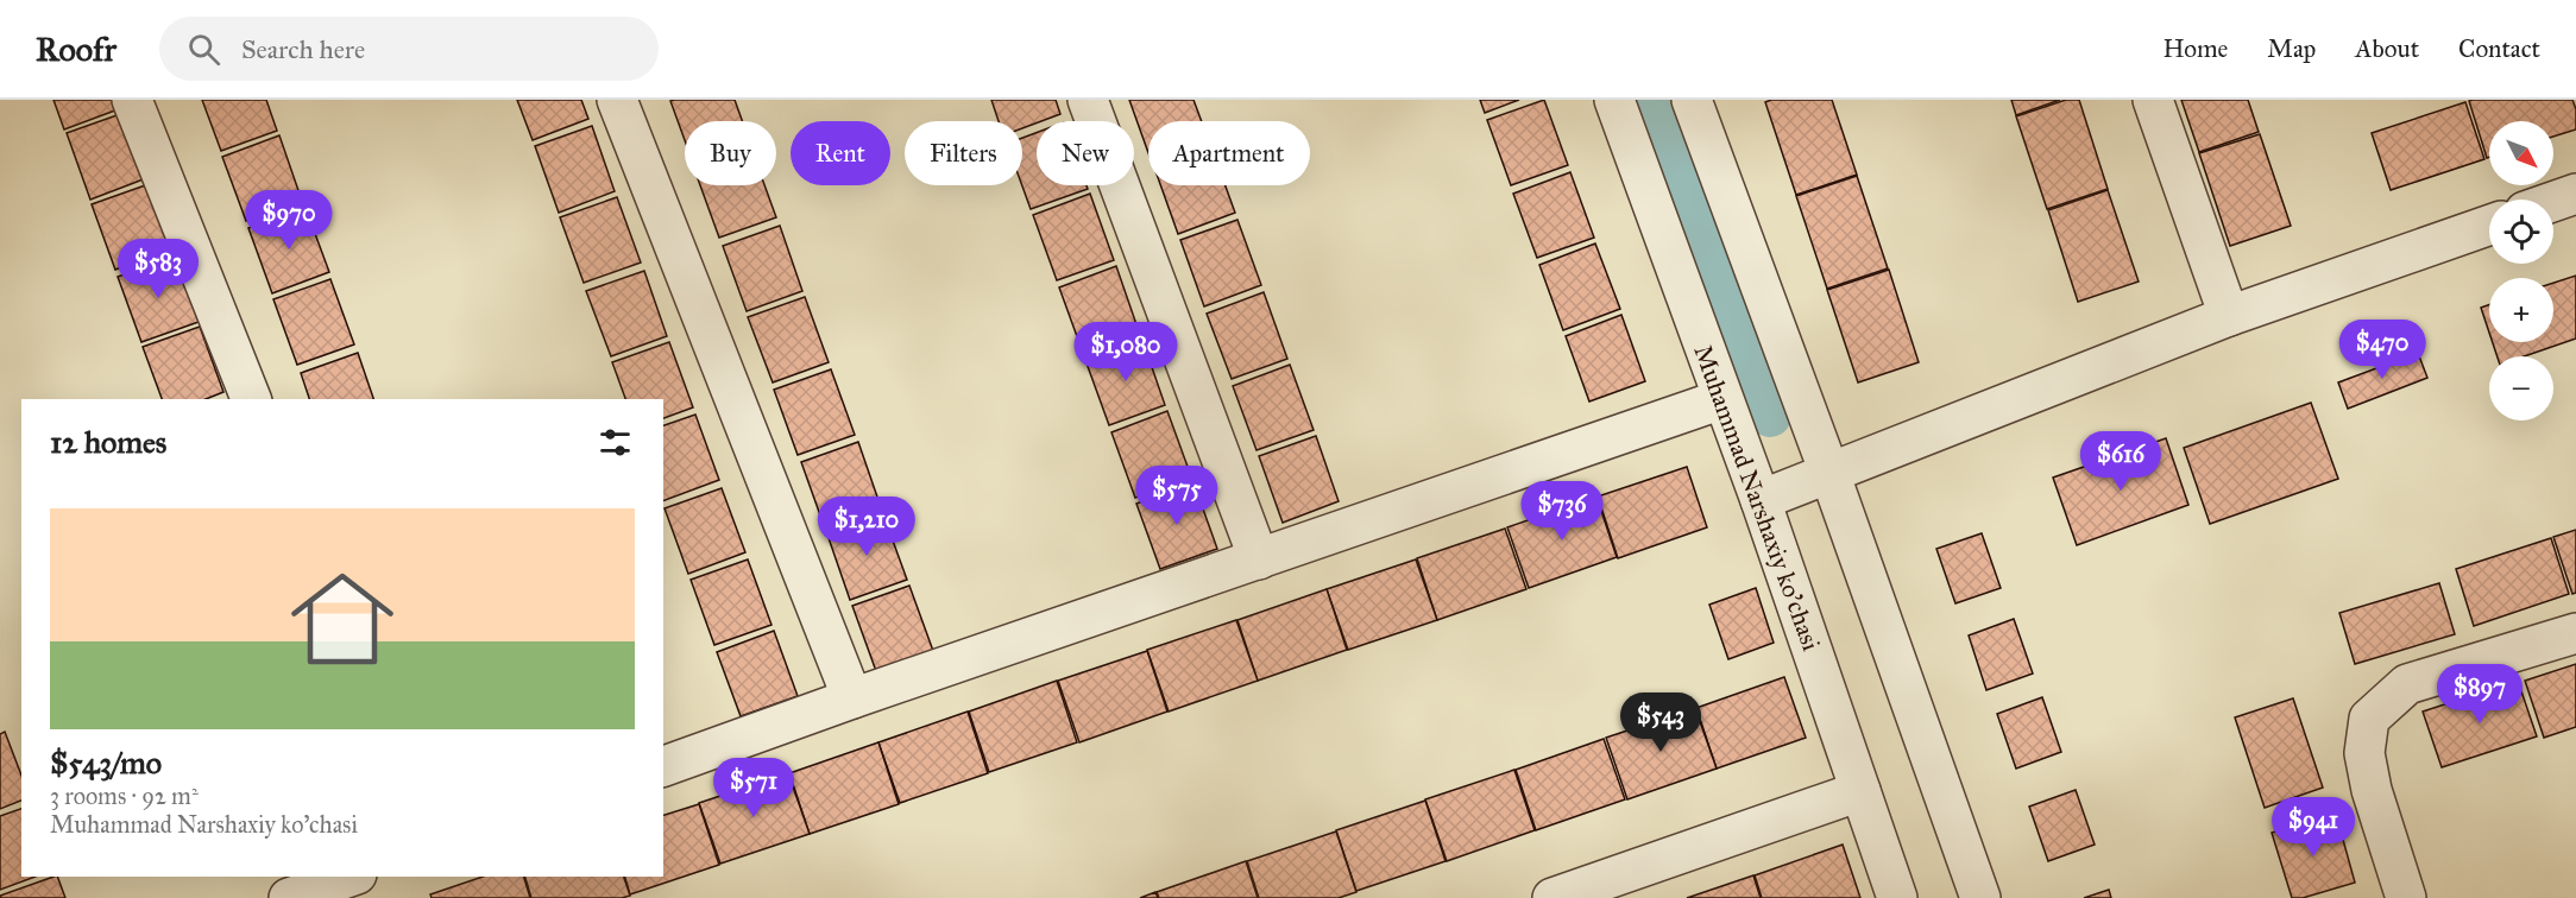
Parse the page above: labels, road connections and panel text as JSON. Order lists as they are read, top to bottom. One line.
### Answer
{"streets":{"street":["Muhammad Narshaxiy ko'chasi"]},"north":"bottom right","page":{"header":"Roofr","search":"Search here","nav":["Home","Map","About","Contact"],"map_buttons":["+","−"],"chip":["Buy","Rent","Filters","New","Apartment"],"price":["$970","$583","$470","$1,080","$616","$575","$736","$1,210","$897","$543","$571","$941"],"heading":"12 homes","list":[{"name":"$543/mo","note":"3 rooms · 92 m² · Muhammad Narshaxiy ko'chasi"}]}}
